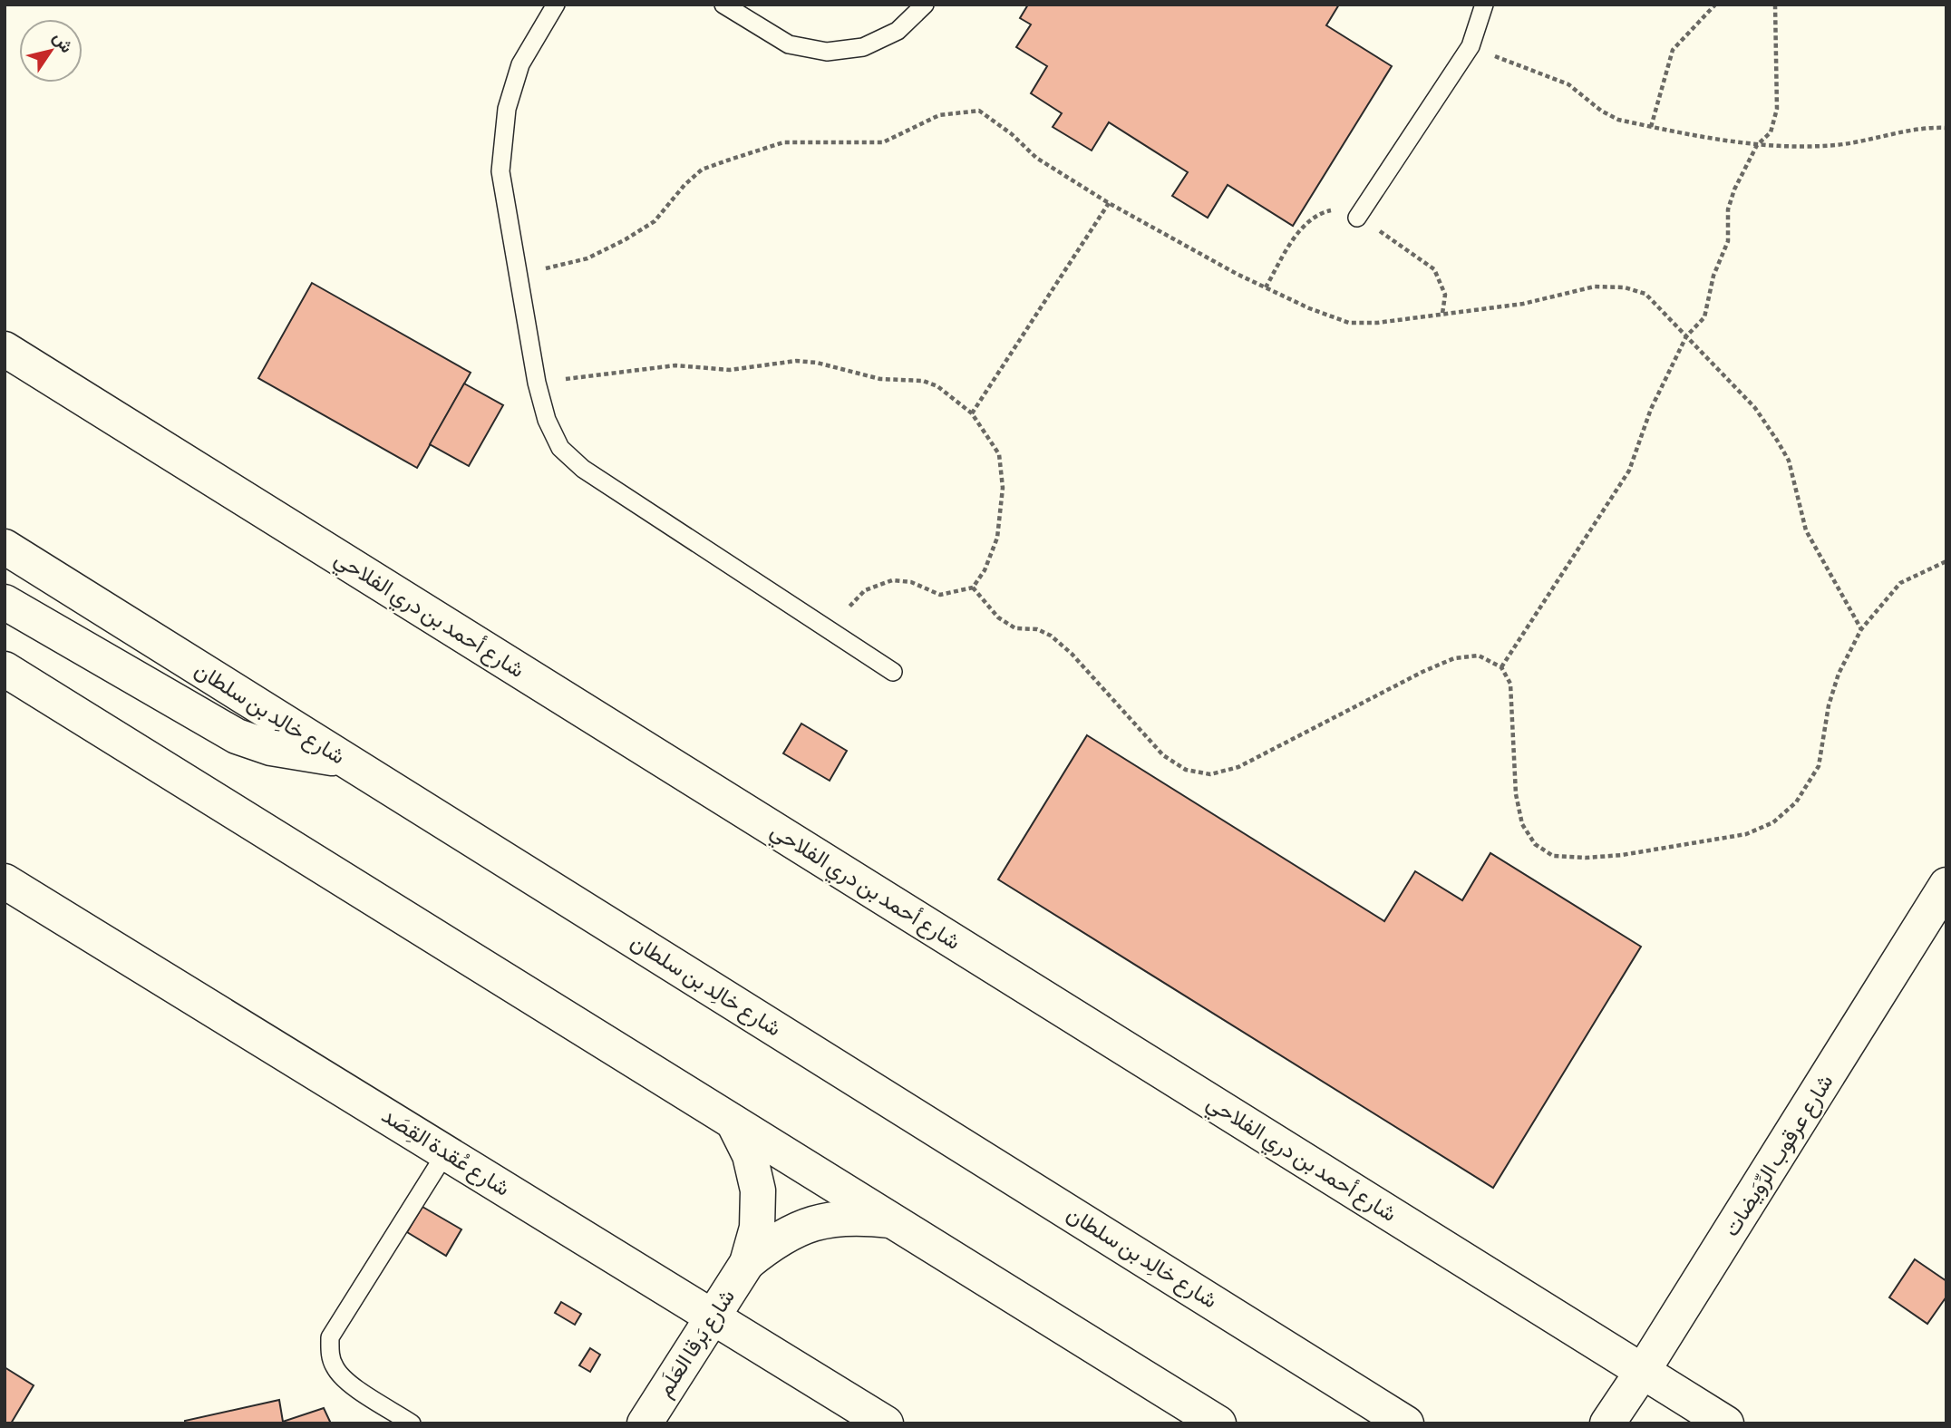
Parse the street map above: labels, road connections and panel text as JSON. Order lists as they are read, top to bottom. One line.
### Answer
{"streets":{"street":["شارع أحمد بن دري الفلاحي","شارع خالِد بن سلطان","شارع عُقدة القِصَد","شارع عرقوب الرِّوَيضات","شارع بَرقا العَلَم"]},"crossings":[["شارع أحمد بن دري الفلاحي","شارع عرقوب الرِّوَيضات"],["شارع عُقدة القِصَد","شارع بَرقا العَلَم"]],"north":"top right"}
